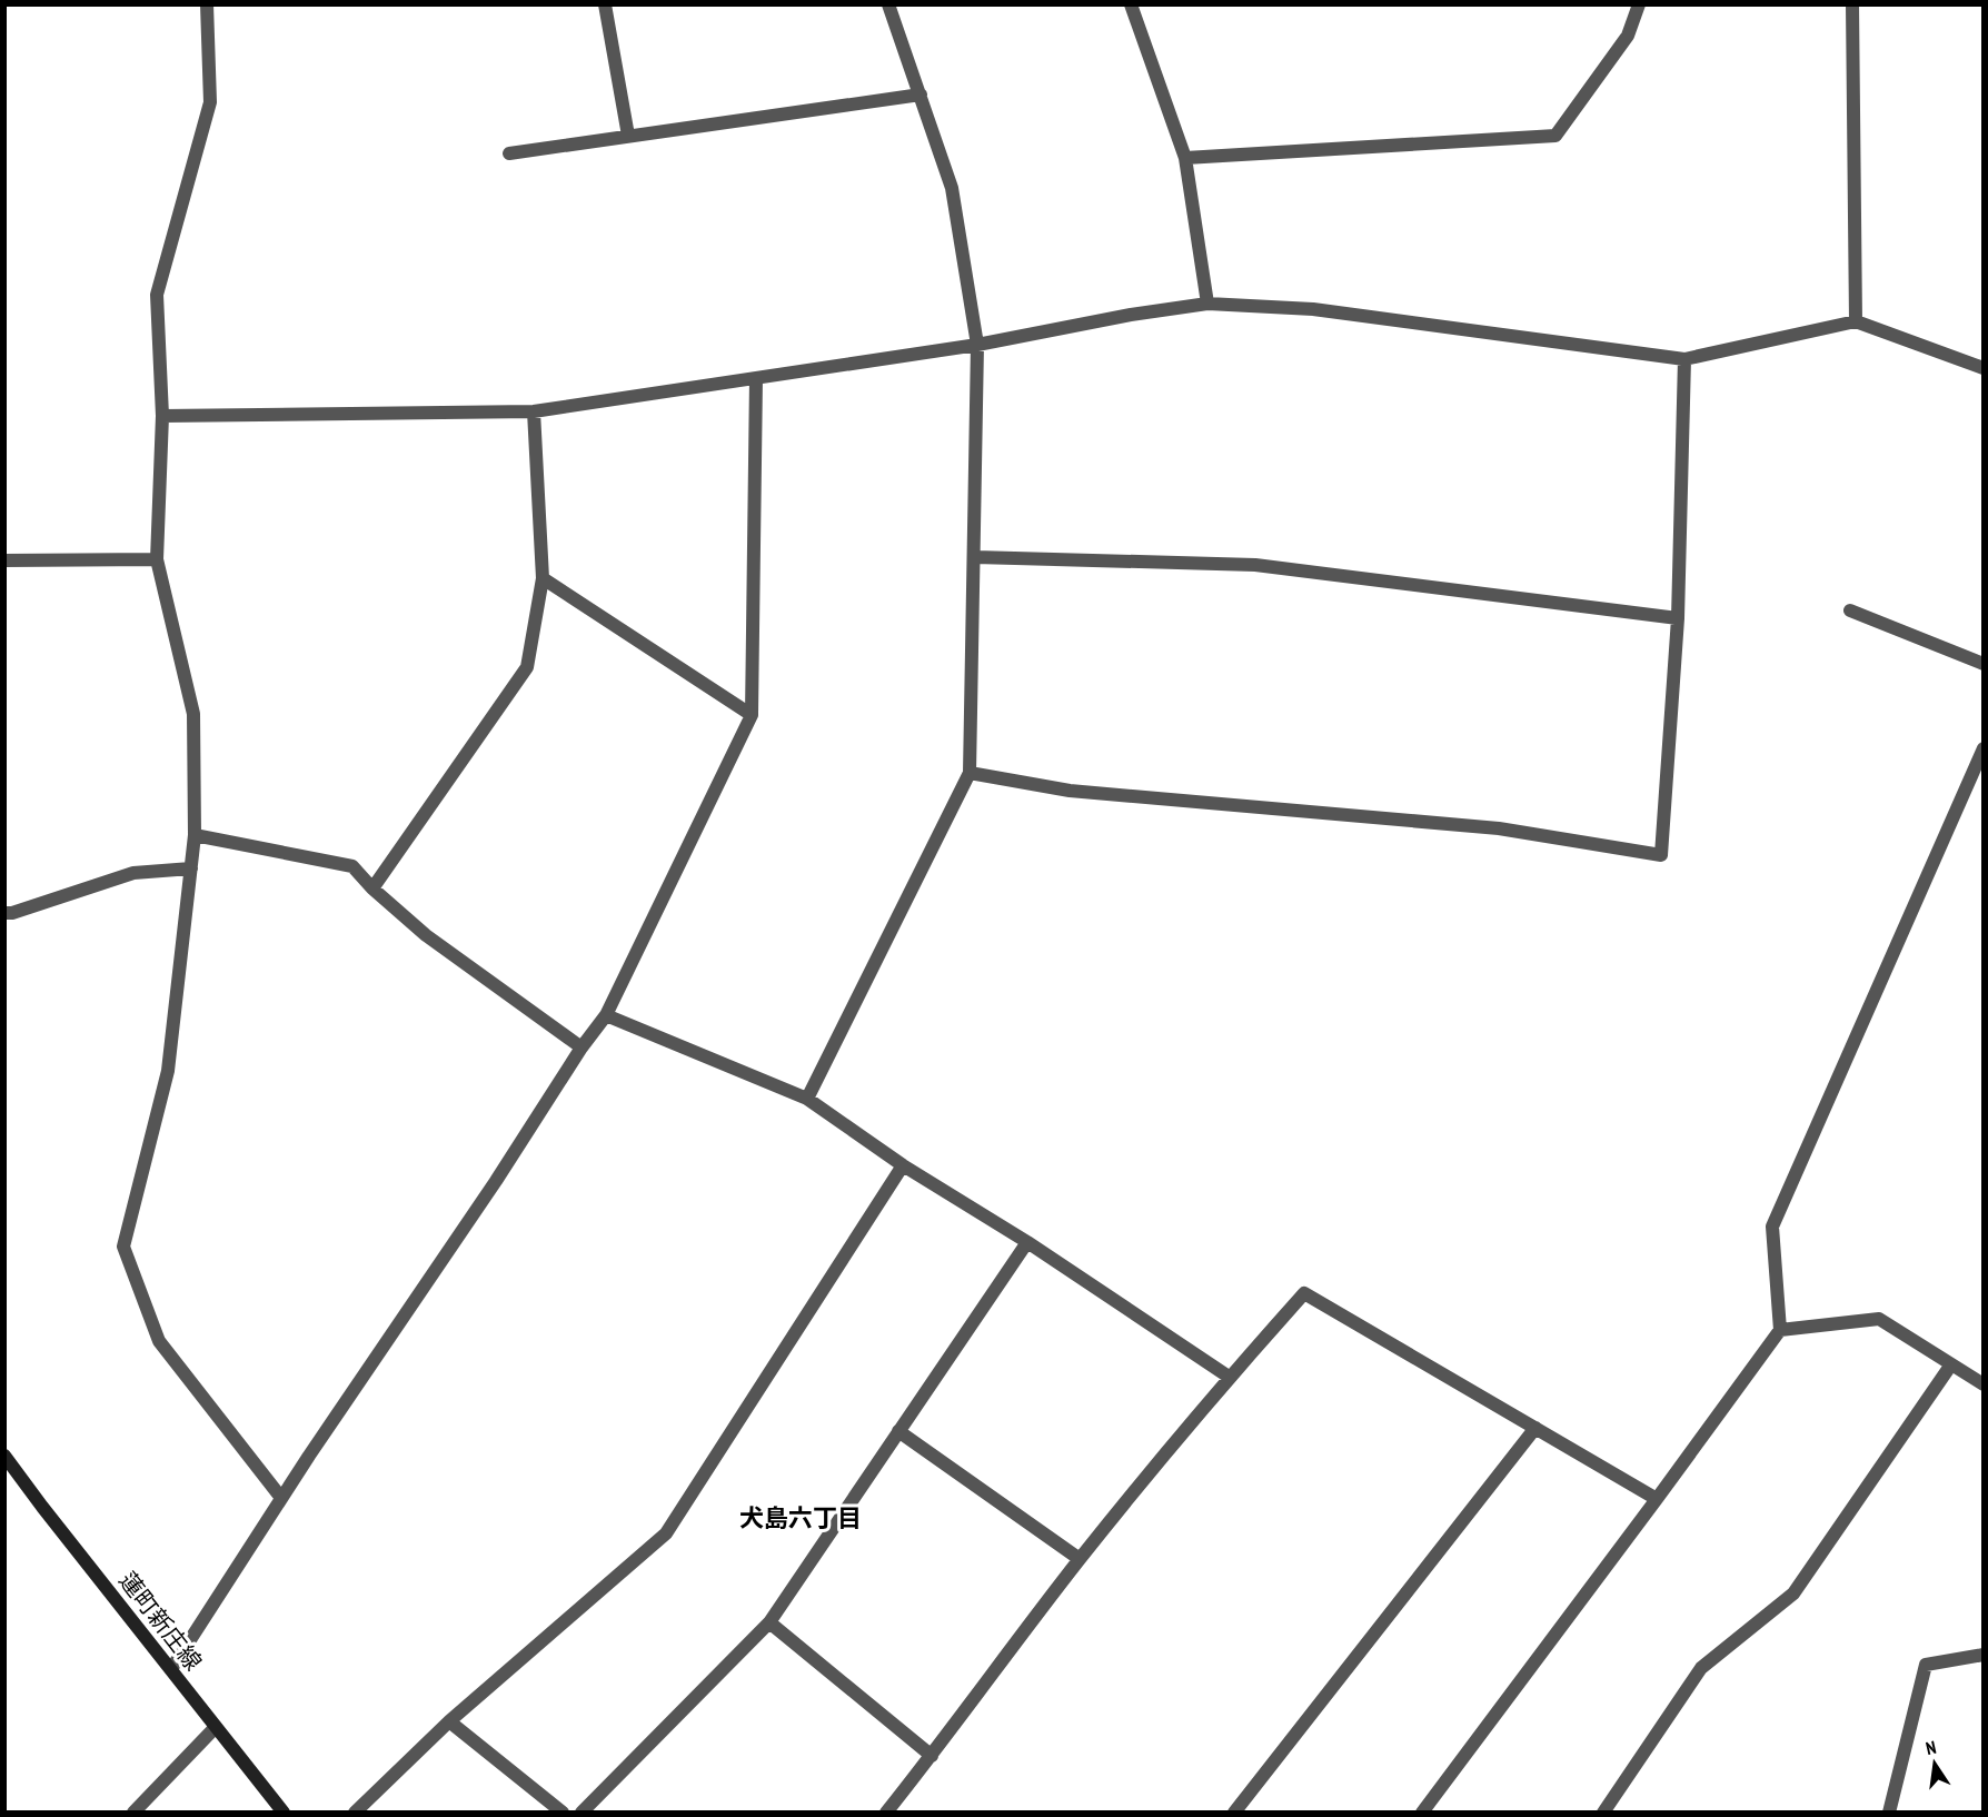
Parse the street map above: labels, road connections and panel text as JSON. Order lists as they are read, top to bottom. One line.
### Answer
{"streets":{"main road":["蓮町新庄線"]},"districts":["犬島六丁目"],"north":"top"}
